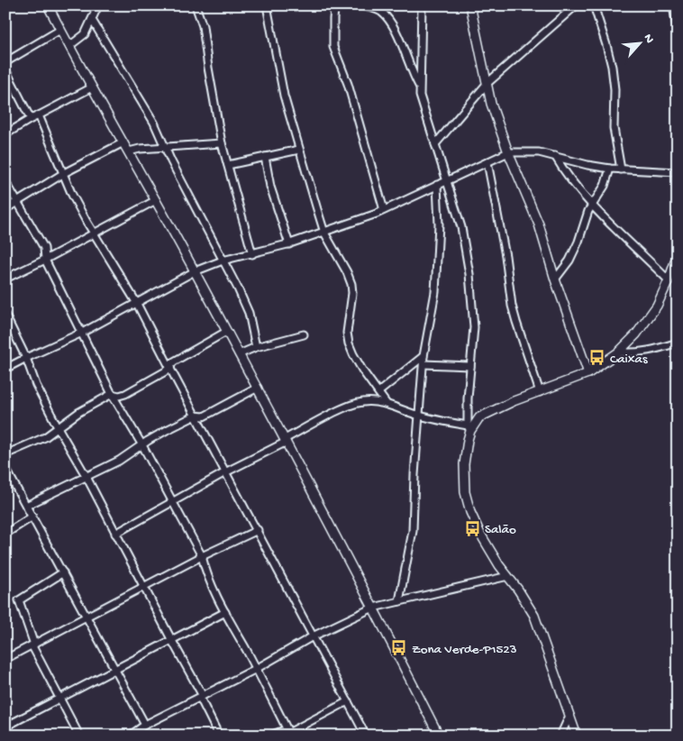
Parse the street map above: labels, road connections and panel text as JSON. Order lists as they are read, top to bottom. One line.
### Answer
{"places":{"bus stop":["Caixas","Salão","Zona Verde-P1523"]},"north":"top right"}
